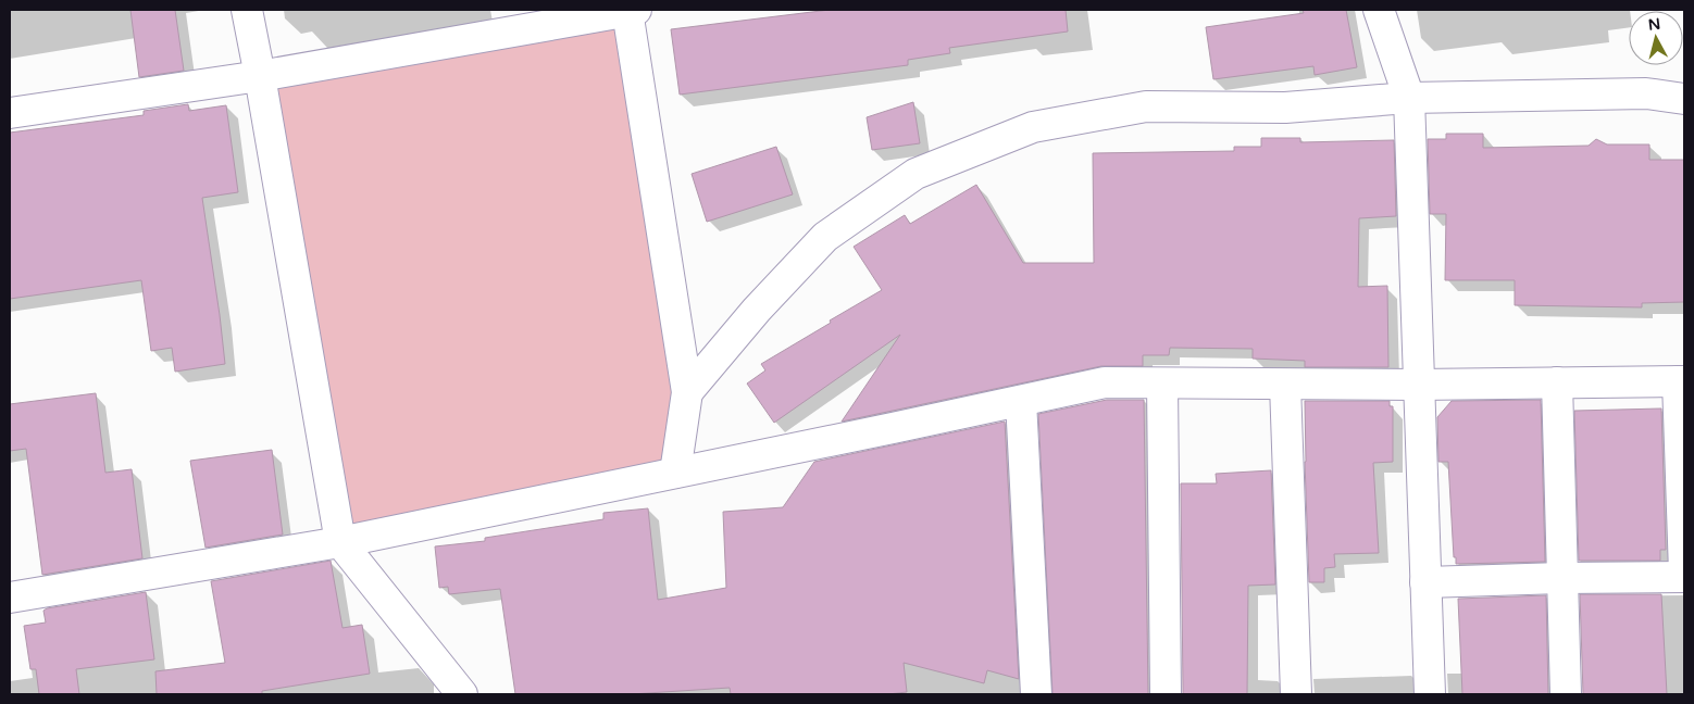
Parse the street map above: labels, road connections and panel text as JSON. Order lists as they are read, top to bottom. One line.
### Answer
{"north":"top"}
